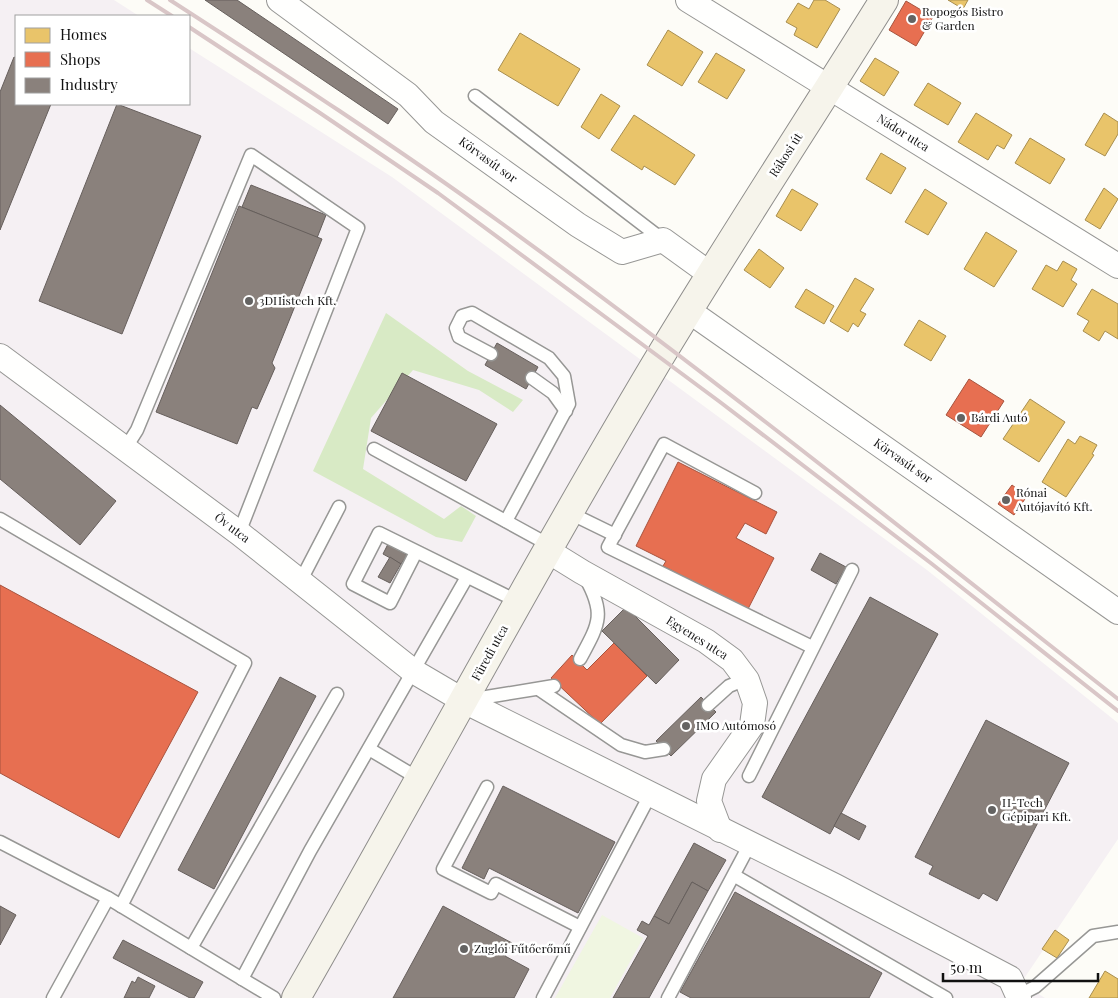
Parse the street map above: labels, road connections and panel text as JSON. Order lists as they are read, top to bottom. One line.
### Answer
{"streets":{"main road":["Rákosi út","Füredi utca"],"street":["Nádor utca","Körvasút sor","Öv utca","Egyenes utca"]},"crossings":[["Nádor utca","Rákosi út"],["Rákosi út","Körvasút sor"],["Rákosi út","Füredi utca"],["Körvasút sor","Füredi utca"],["Öv utca","Füredi utca"],["Egyenes utca","Füredi utca"]],"places":["Ropogós Bistro & Garden","3DHistech Kft.","Bárdi Autó","Rónai Autójavító Kft.","IMO Autómosó","H-Tech Gépipari Kft.","Zuglói Fűtőerőmű"],"legend":["Homes","Shops","Industry"],"scale_bar":"50 m"}
